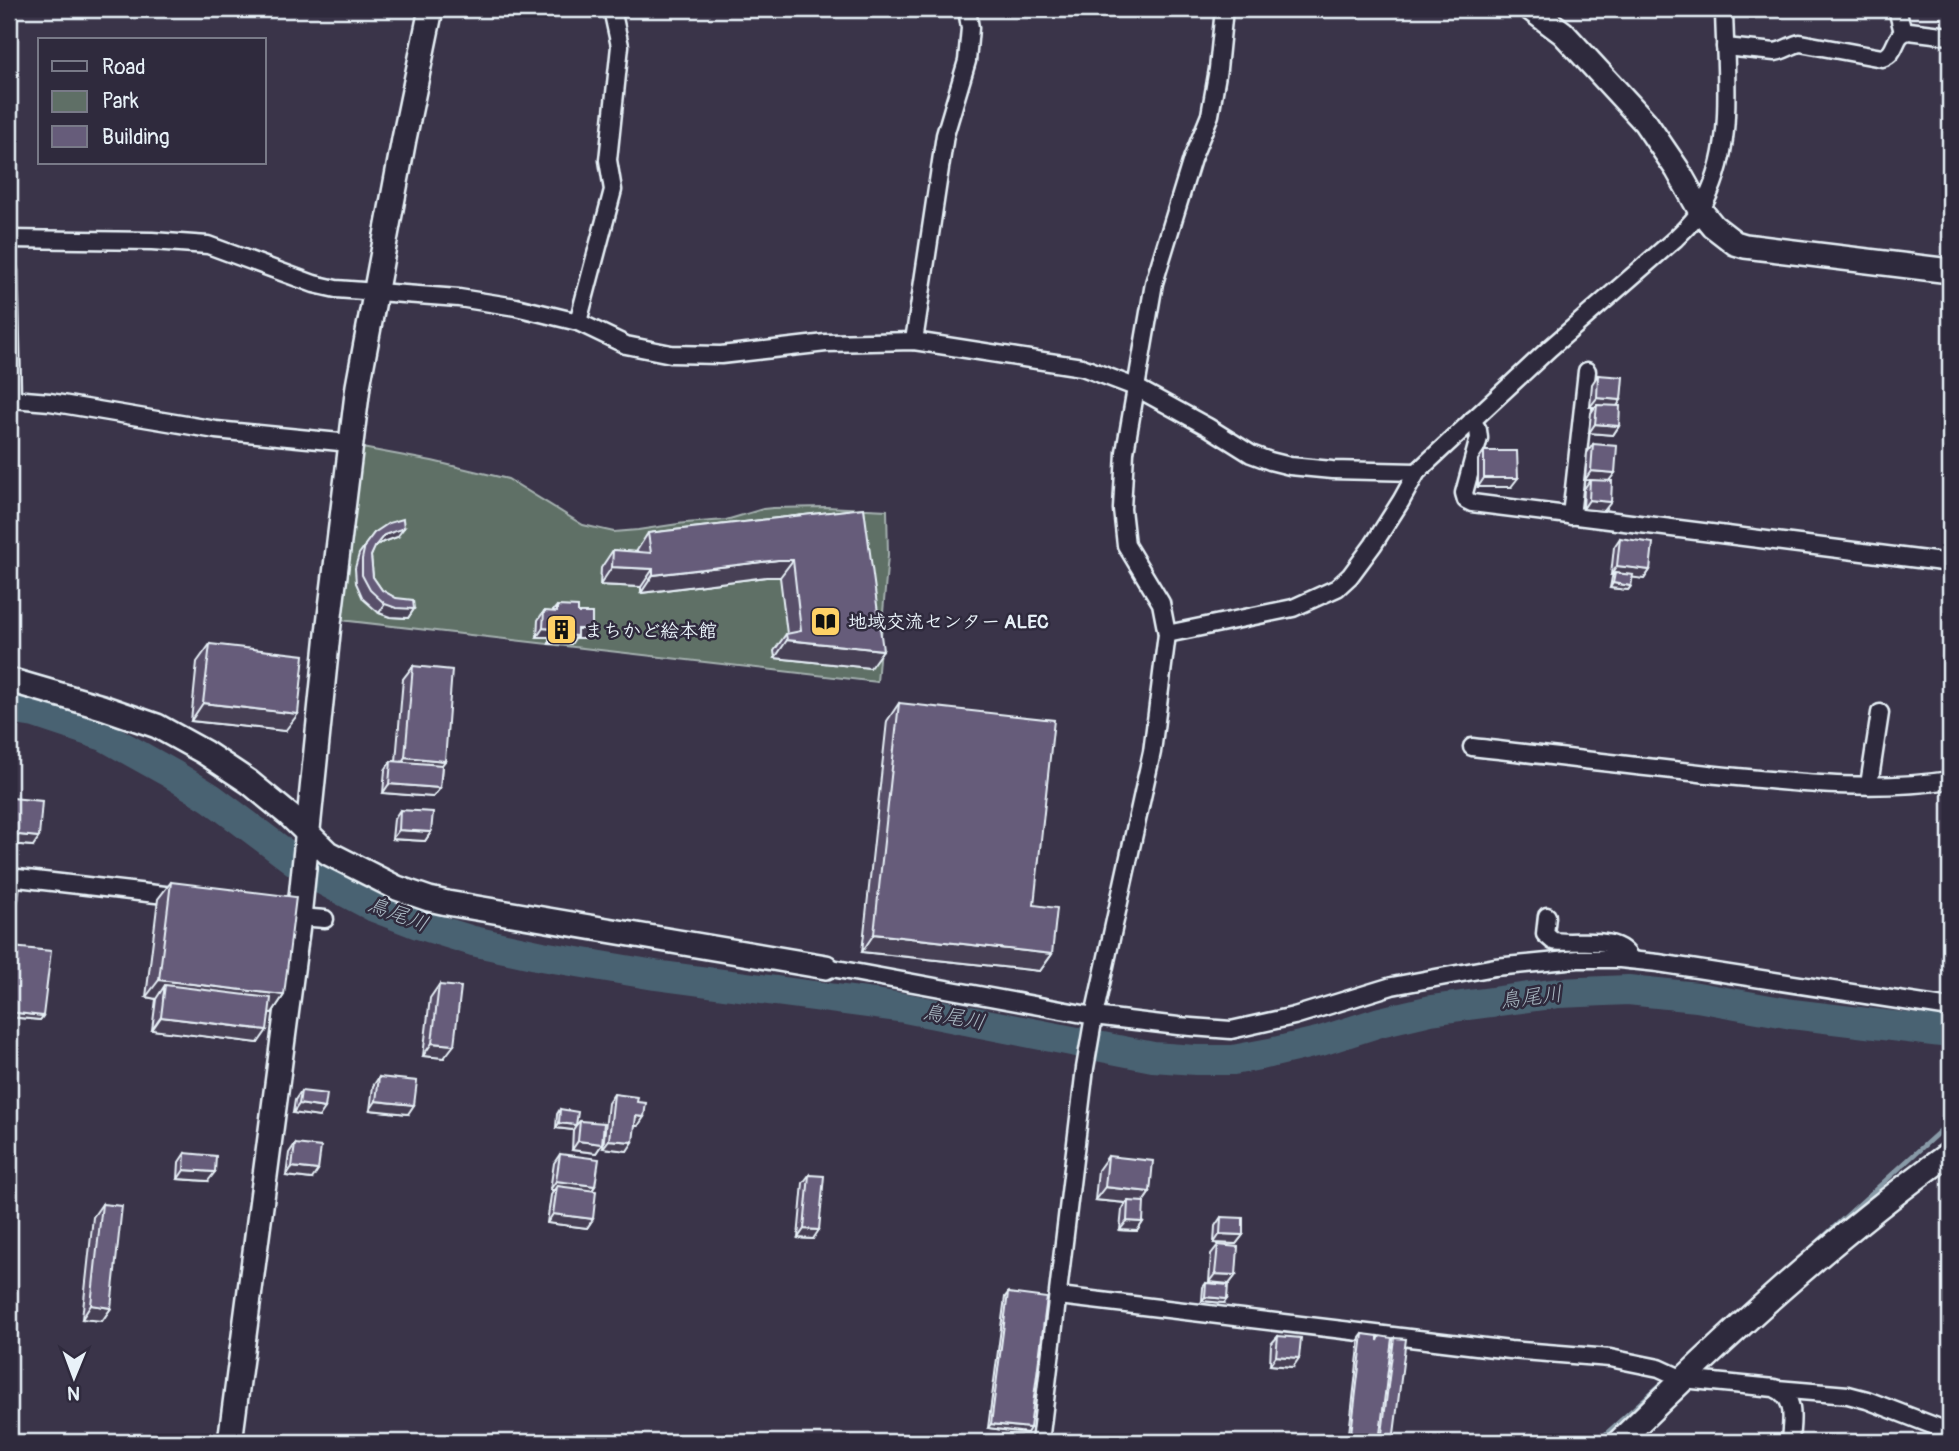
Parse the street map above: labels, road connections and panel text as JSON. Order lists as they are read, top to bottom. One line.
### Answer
{"water":["鳥尾川"],"places":{"library":["地域交流センター ALEC"],"building":["まちかど絵本館"]},"legend":["Road","Park","Building"],"north":"bottom"}
